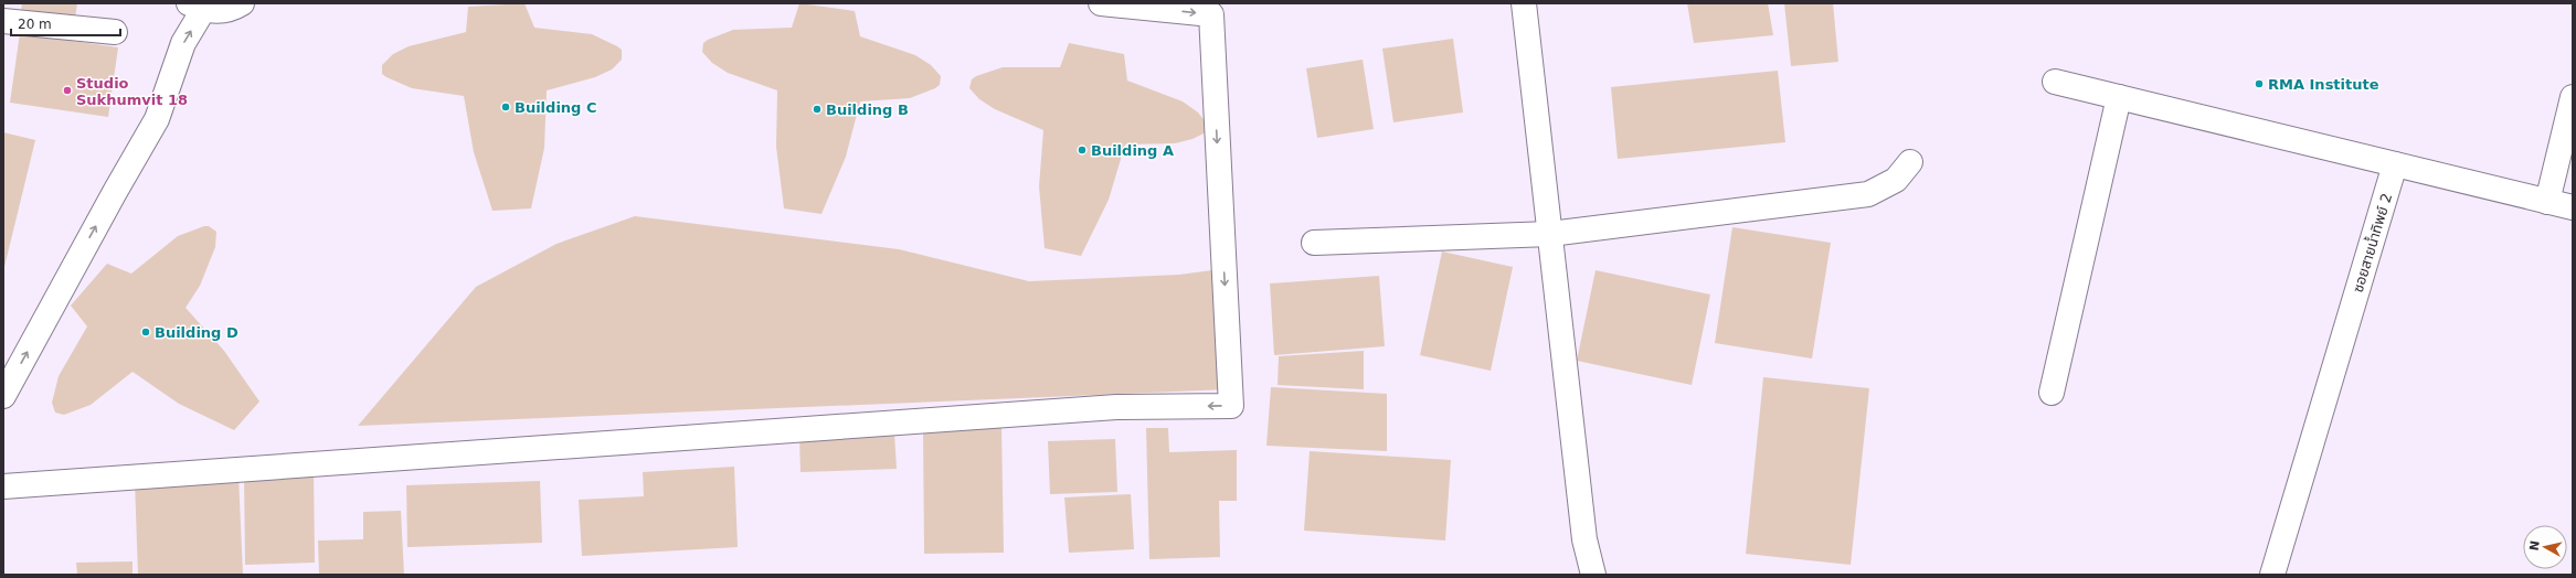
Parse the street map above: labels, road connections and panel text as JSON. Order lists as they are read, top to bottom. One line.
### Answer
{"streets":{"street":["ซอยสายน้ำทิพย์ 2"]},"places":["RMA Institute","Studio Sukhumvit 18","Building C","Building B","Building A","Building D"],"scale_bar":"20 m","north":"left"}
